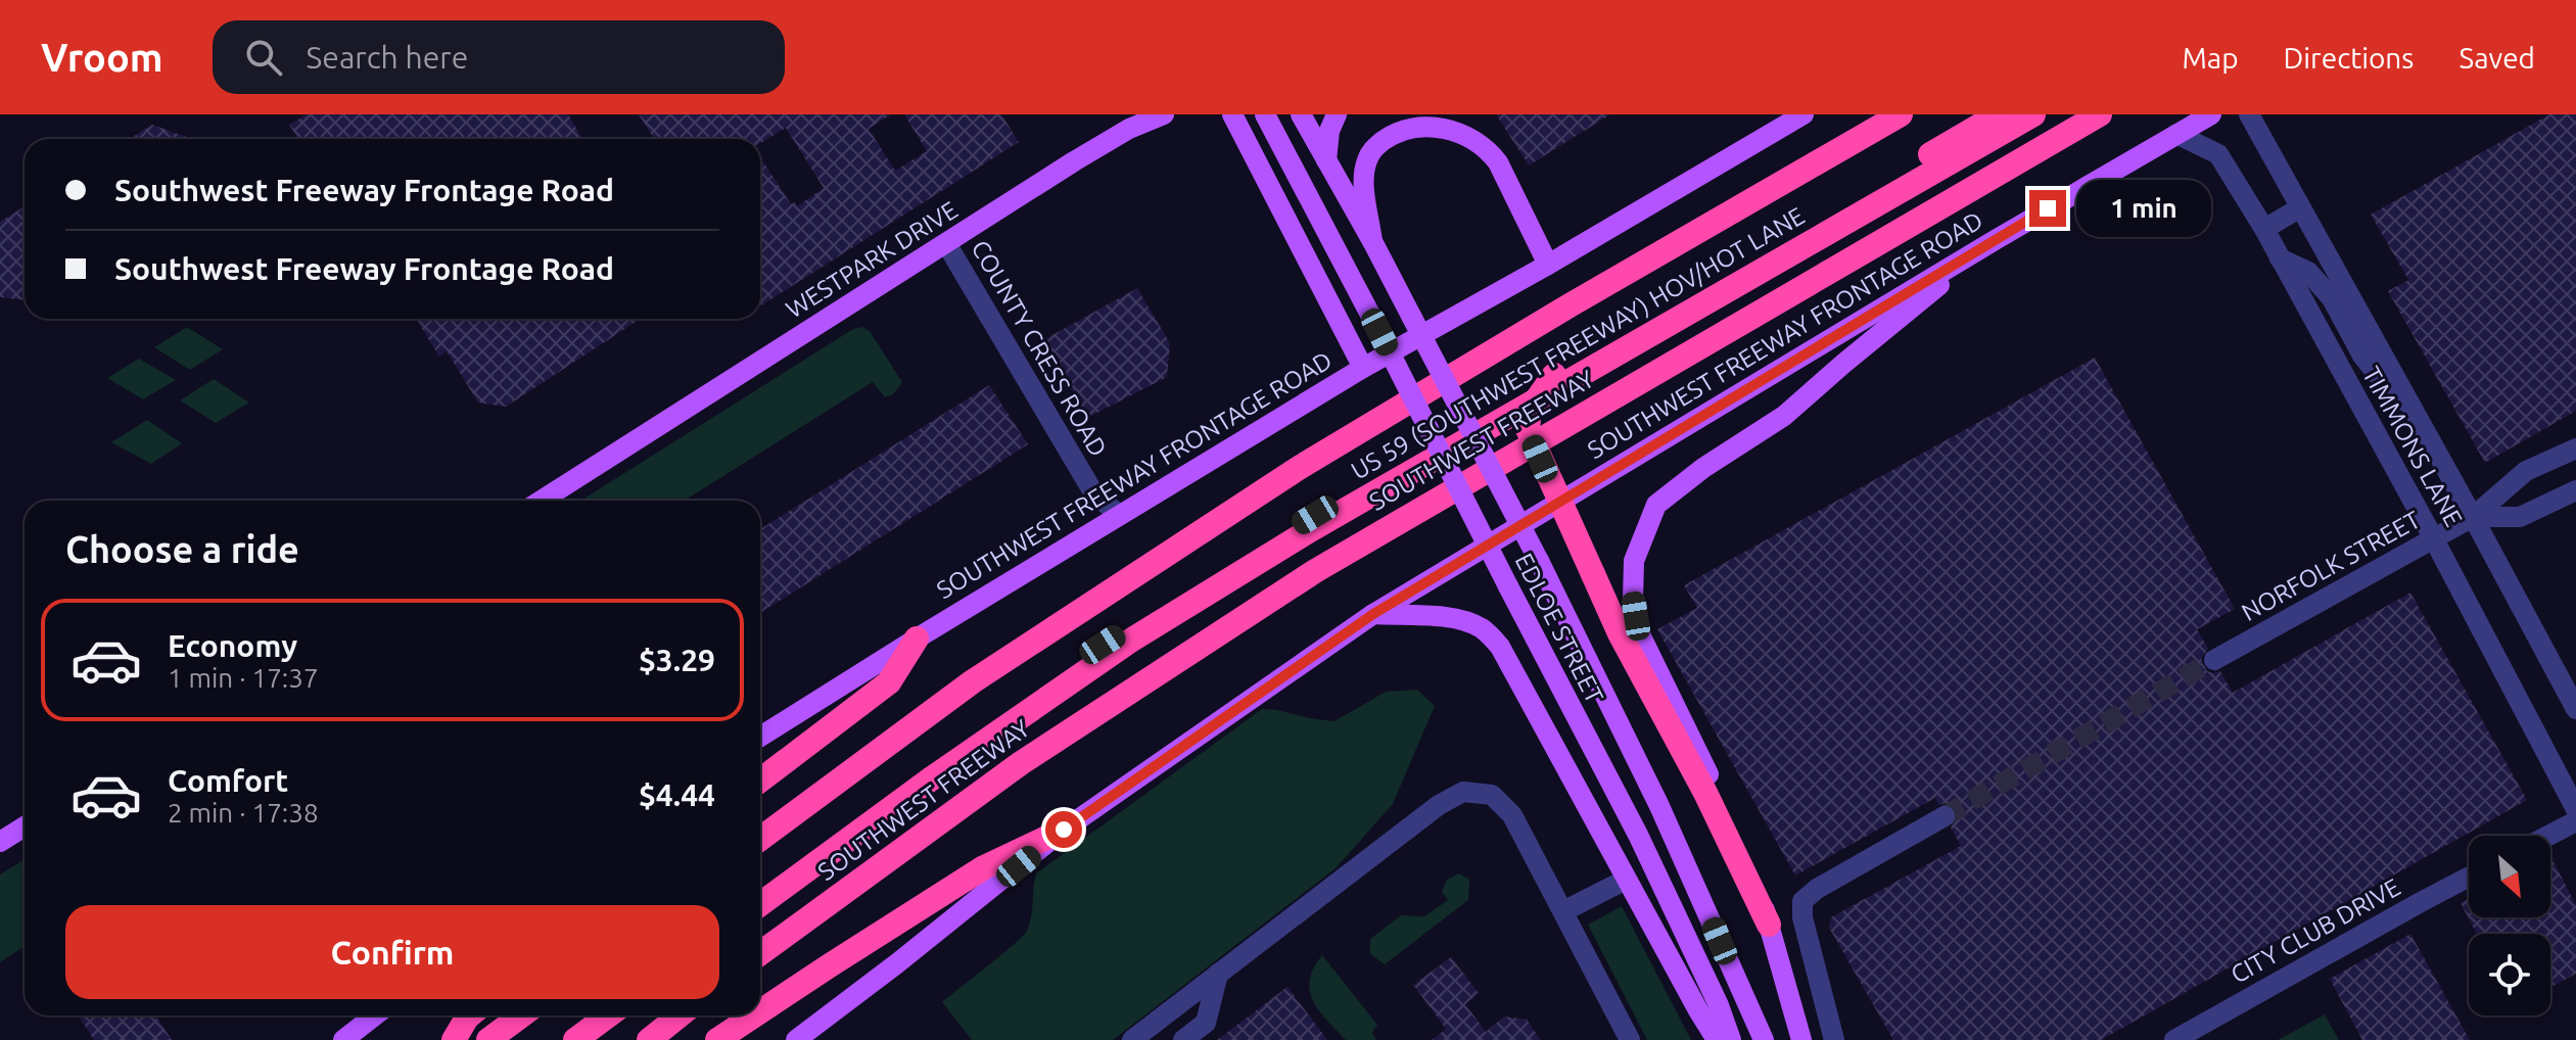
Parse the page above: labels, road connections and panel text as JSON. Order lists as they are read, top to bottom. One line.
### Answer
{"streets":{"highway":["US 59 (SOUTHWEST FREEWAY) HOV/HOT LANE","SOUTHWEST FREEWAY"],"main road":["WESTPARK DRIVE","SOUTHWEST FREEWAY FRONTAGE ROAD","EDLOE STREET"],"street":["COUNTY CRESS ROAD","TIMMONS LANE","NORFOLK STREET","CITY CLUB DRIVE"]},"crossings":[["WESTPARK DRIVE","COUNTY CRESS ROAD"],["SOUTHWEST FREEWAY FRONTAGE ROAD","COUNTY CRESS ROAD"],["SOUTHWEST FREEWAY FRONTAGE ROAD","TIMMONS LANE"],["TIMMONS LANE","NORFOLK STREET"]],"north":"bottom right","page":{"header":"Vroom","search":"Search here","nav":["Map","Directions","Saved"],"banner":["Southwest Freeway Frontage Road","Southwest Freeway Frontage Road"],"bubble":"1 min","heading":"Choose a ride","list":[{"name":"Economy","note":"1 min · 17:37","value":"$3.29"},{"name":"Comfort","note":"2 min · 17:38","value":"$4.44"}],"buttons":"Confirm"}}
